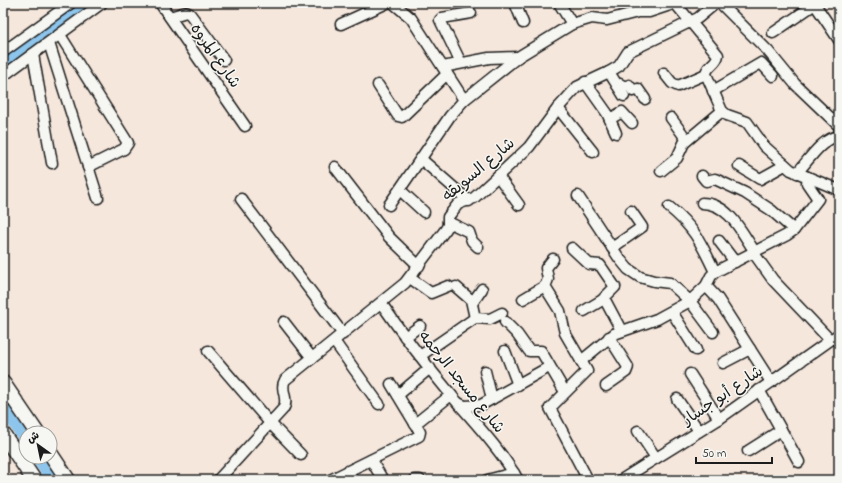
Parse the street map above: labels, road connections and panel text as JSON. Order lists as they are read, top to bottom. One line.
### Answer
{"streets":{"street":["شارع المروه","شارع السويقه","شارع مسجد الرحمه","شارع أبو جسار"]},"crossings":[["شارع السويقه","شارع مسجد الرحمه"]],"scale_bar":"50 m","north":"top left"}
